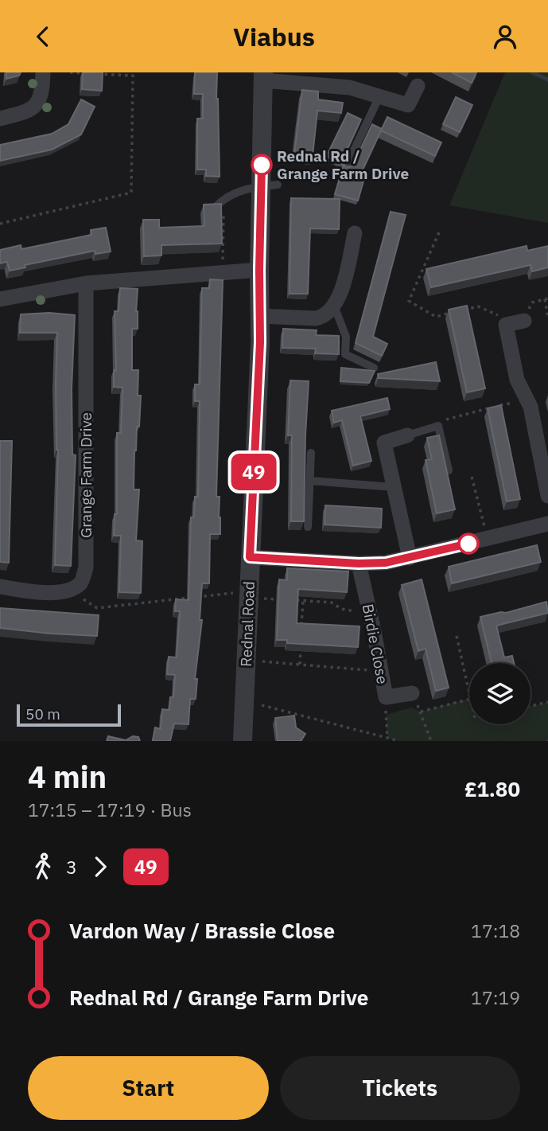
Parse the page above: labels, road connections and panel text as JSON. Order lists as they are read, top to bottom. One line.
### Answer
{"streets":{"street":["Grange Farm Drive","Rednal Road","Birdie Close"]},"places":["Rednal Rd / Grange Farm Drive"],"lines":["bus line 49"],"scale_bar":"50 m","page":{"header":"Viabus","on_map":"49","scale":"50 m","heading":["4 min","17:15 – 17:19 · Bus","£1.80"],"legs":["3","49"],"list":[{"name":"Vardon Way / Brassie Close","value":"17:18"},{"name":"Rednal Rd / Grange Farm Drive","value":"17:19"}],"buttons":["Start","Tickets"]}}
